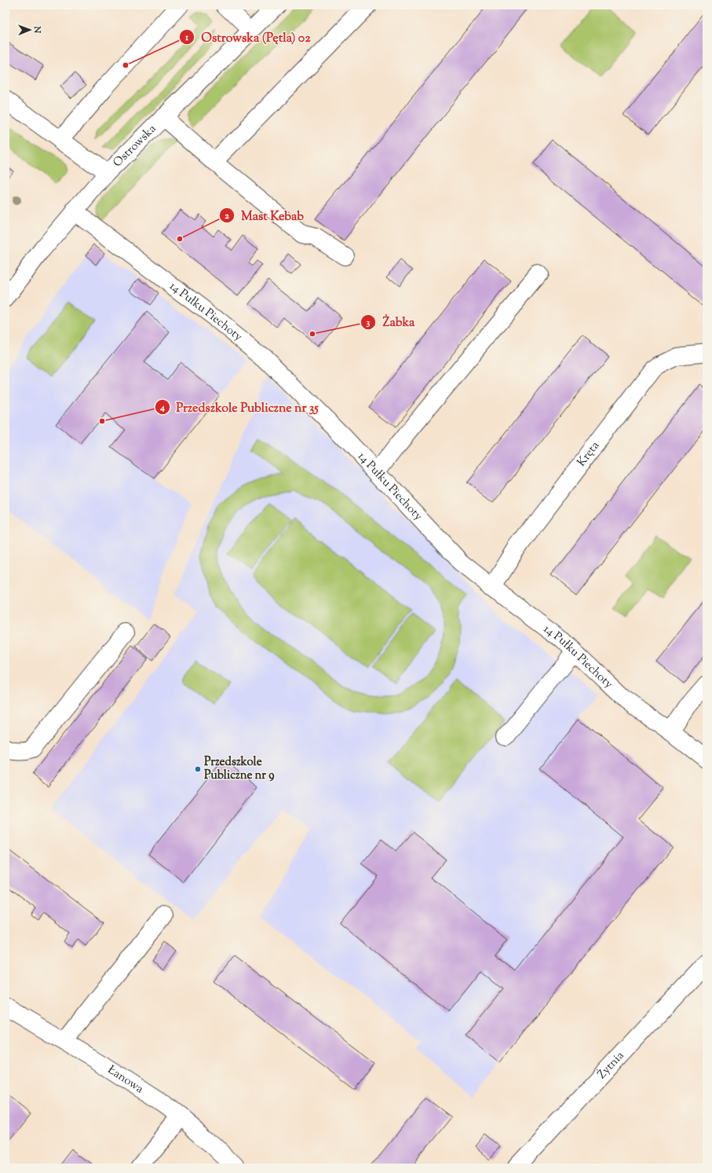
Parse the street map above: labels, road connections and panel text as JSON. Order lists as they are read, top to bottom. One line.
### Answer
{"streets":{"street":["Ostrowska","14 Pułku Piechoty","Kręta","Żytnia","Łanowa"]},"crossings":[["Ostrowska","14 Pułku Piechoty"],["14 Pułku Piechoty","Kręta"]],"places":["Ostrowska (Pętla) 02","Mast Kebab","Żabka","Przedszkole Publiczne nr 35","Przedszkole Publiczne nr 9"],"north":"right"}
